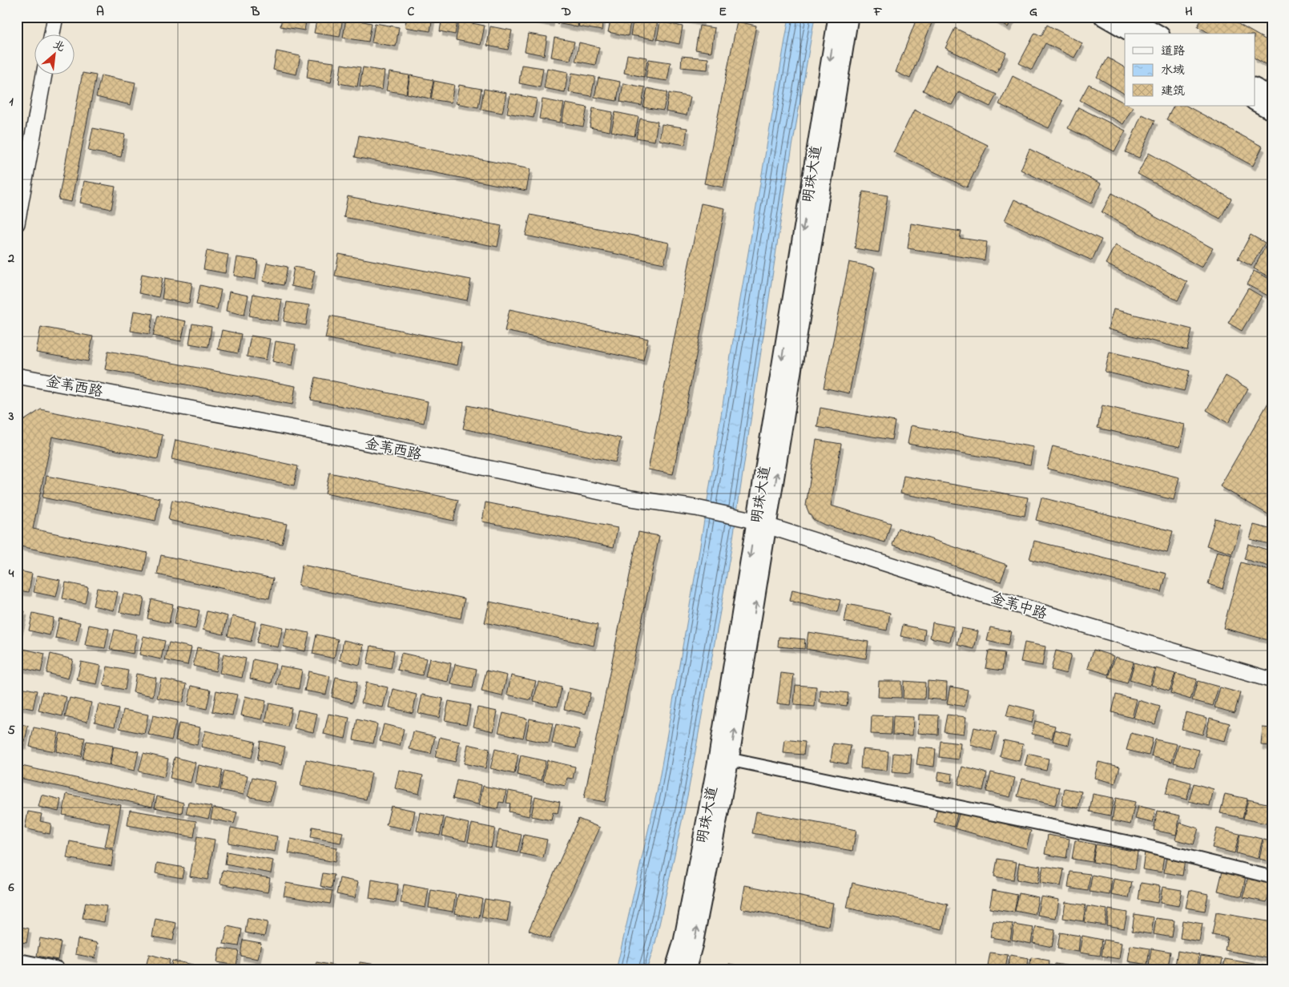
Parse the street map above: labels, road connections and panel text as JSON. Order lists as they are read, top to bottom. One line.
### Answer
{"streets":{"main road":["明珠大道"],"street":["金苇西路","金苇中路"]},"crossings":[["明珠大道","金苇西路"],["明珠大道","金苇中路"],["金苇西路","金苇中路"]],"legend":["道路","水域","建筑"],"north":"top right","grid":{"columns":["A","B","C","D","E","F","G","H"],"rows":["1","2","3","4","5","6"]}}
